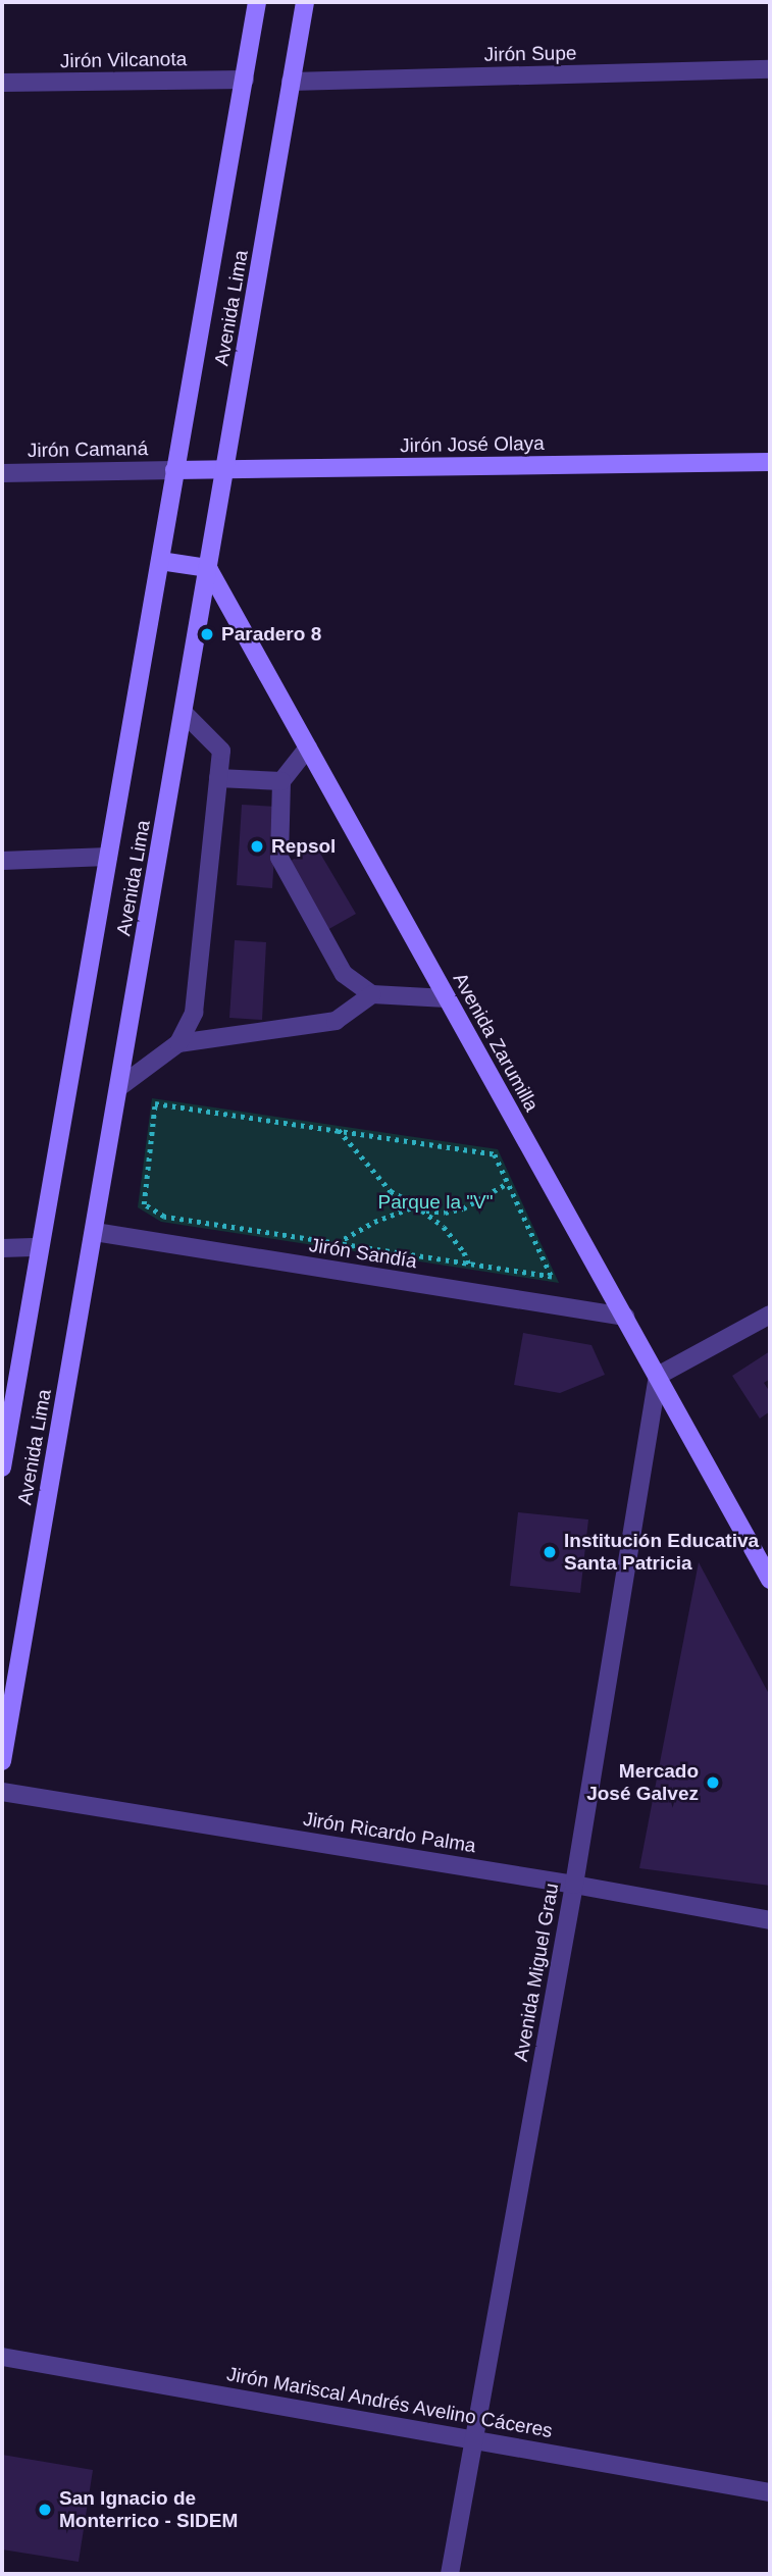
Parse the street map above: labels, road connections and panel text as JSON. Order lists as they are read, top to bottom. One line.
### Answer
{"streets":{"main road":["Avenida Lima","Jirón José Olaya","Avenida Zarumilla"],"street":["Jirón Supe","Jirón Vilcanota","Jirón Camaná","Jirón Sandía","Jirón Ricardo Palma","Avenida Miguel Grau","Jirón Mariscal Andrés Avelino Cáceres"]},"crossings":[["Jirón Supe","Avenida Lima"],["Jirón Vilcanota","Avenida Lima"],["Avenida Lima","Jirón José Olaya"],["Avenida Lima","Jirón Camaná"],["Avenida Lima","Avenida Zarumilla"],["Avenida Lima","Jirón Sandía"],["Jirón José Olaya","Jirón Camaná"],["Avenida Zarumilla","Jirón Sandía"],["Avenida Zarumilla","Avenida Miguel Grau"],["Jirón Ricardo Palma","Avenida Miguel Grau"],["Avenida Miguel Grau","Jirón Mariscal Andrés Avelino Cáceres"]],"parks":["Parque la \"V\""],"places":["Paradero 8","Repsol","Institución Educativa Santa Patricia","Mercado José Galvez","San Ignacio de Monterrico - SIDEM"]}
